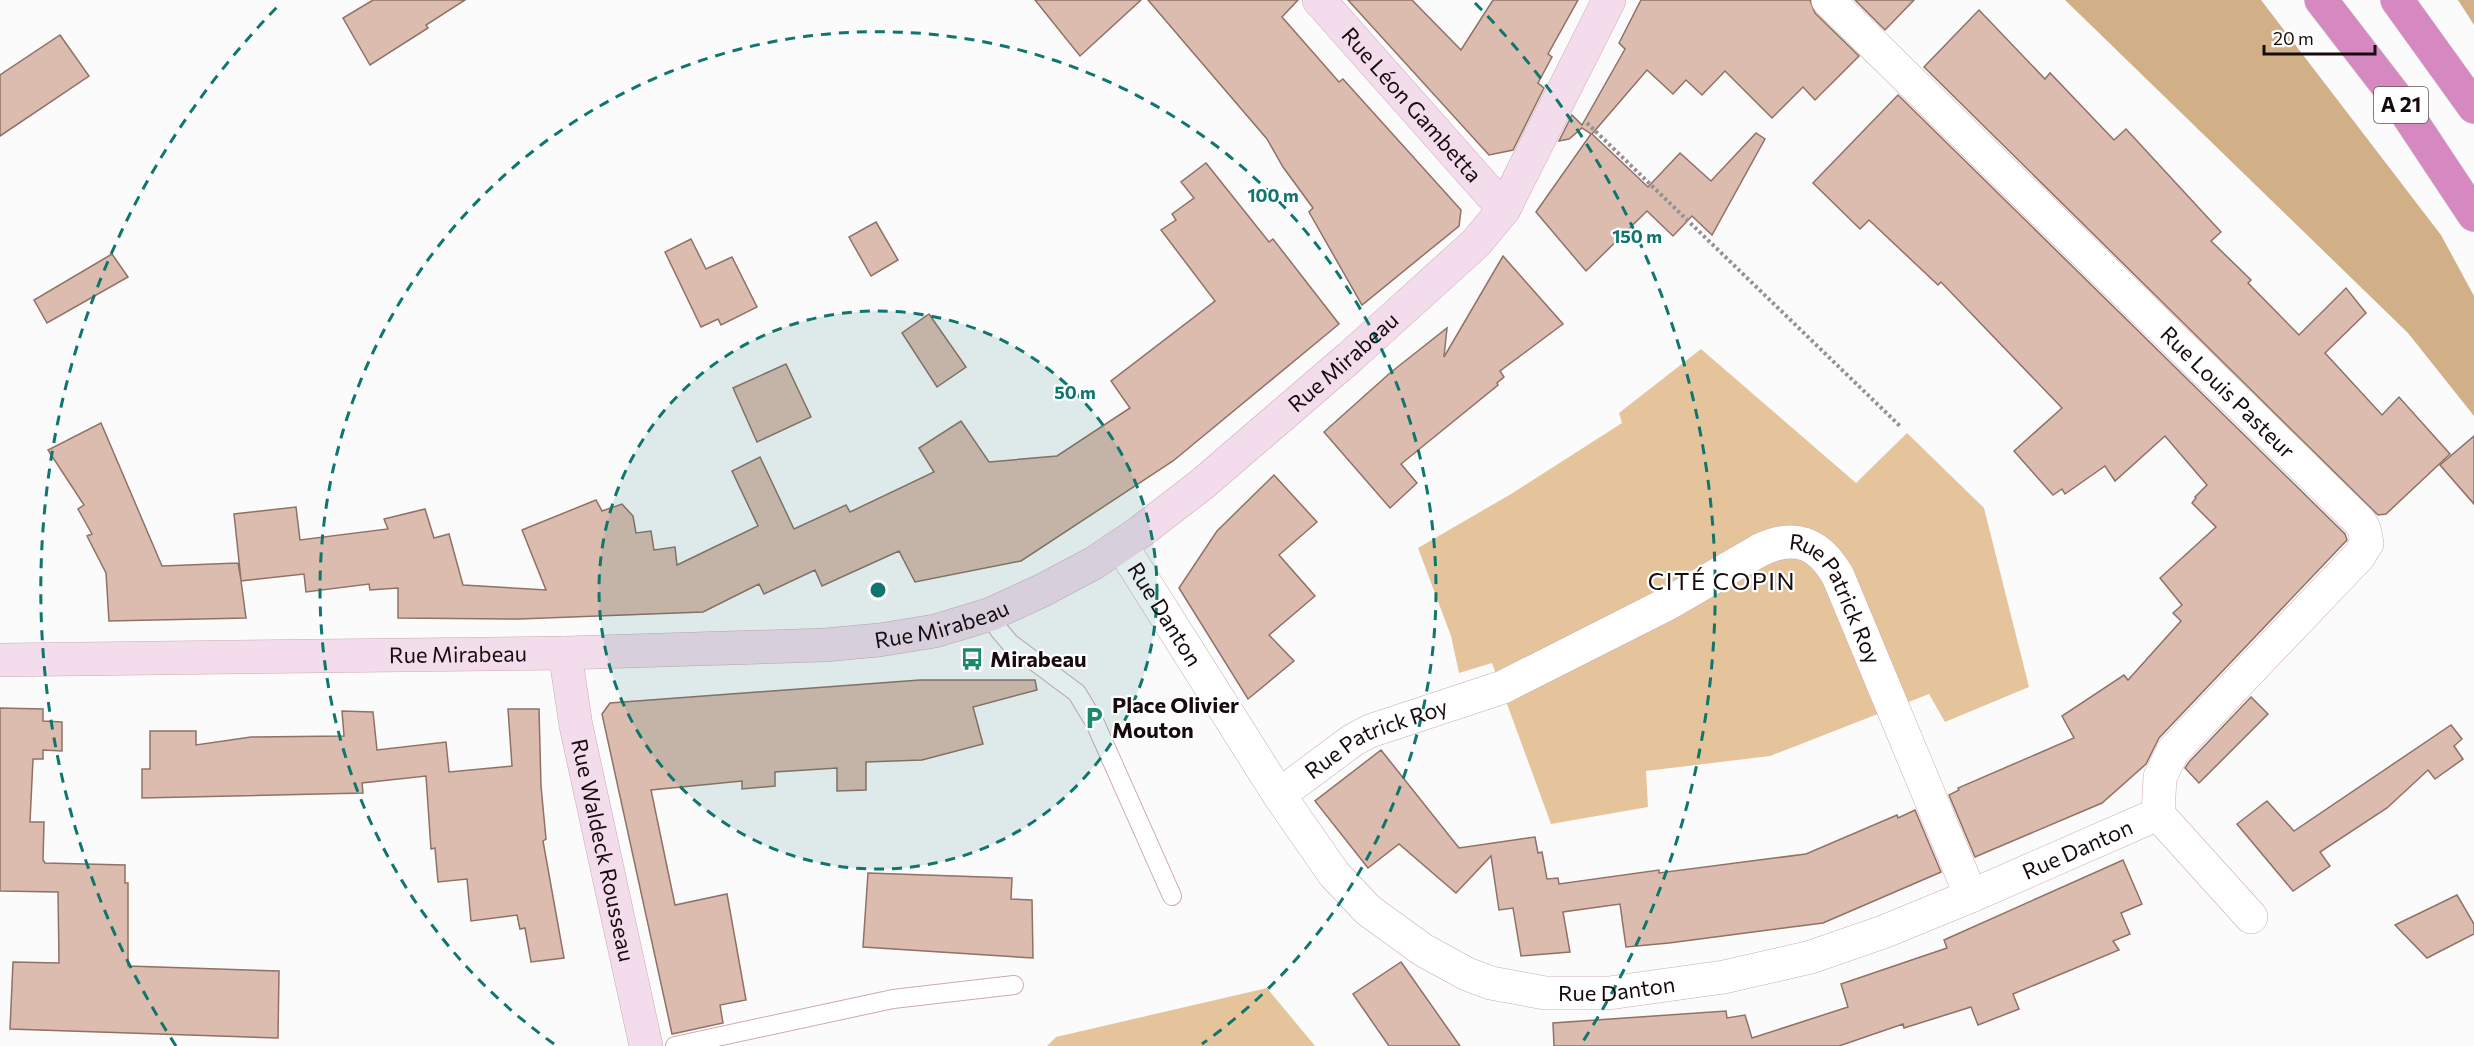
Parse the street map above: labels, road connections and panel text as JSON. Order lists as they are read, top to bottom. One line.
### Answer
{"streets":{"highway":["A 21"],"street":["Rue Léon Gambetta","Rue Mirabeau","Rue Louis Pasteur","Rue Patrick Roy","Rue Danton","Rue Waldeck Rousseau"]},"crossings":[["Rue Léon Gambetta","Rue Mirabeau"],["Rue Mirabeau","Rue Danton"],["Rue Mirabeau","Rue Waldeck Rousseau"],["Rue Louis Pasteur","Rue Danton"],["Rue Patrick Roy","Rue Danton"]],"districts":["CITÉ COPIN"],"places":{"bus stop":["Mirabeau"],"parking":["Place Olivier Mouton"]},"scale_bar":"20 m","rings":["100 m","150 m","50 m"]}
